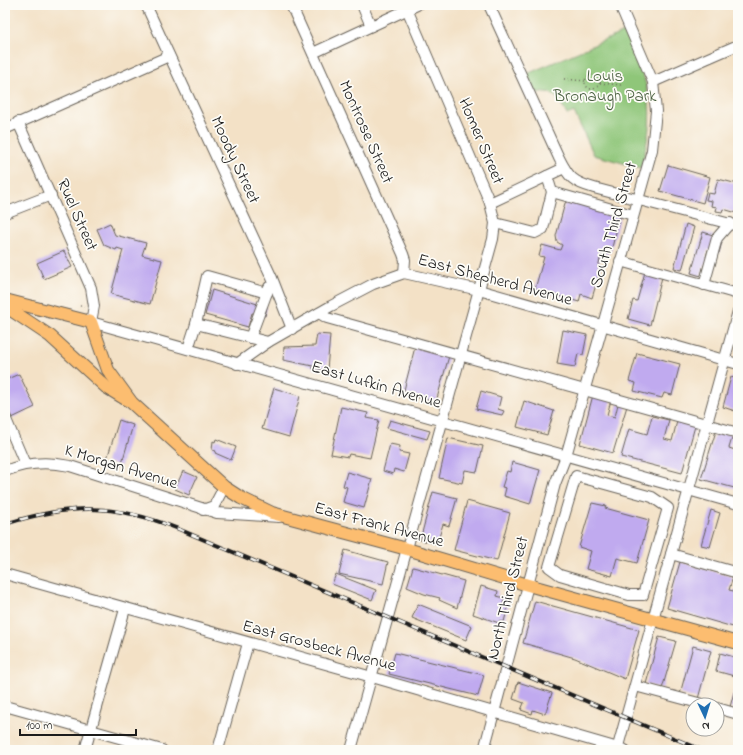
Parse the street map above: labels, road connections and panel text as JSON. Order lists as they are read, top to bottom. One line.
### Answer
{"streets":{"main road":["East Lufkin Avenue","East Frank Avenue"],"street":["Montrose Street","Homer Street","Moody Street","Ruel Street","South Third Street","East Shepherd Avenue","K Morgan Avenue","North Third Street","East Grosbeck Avenue"]},"crossings":[["Montrose Street","East Shepherd Avenue"],["Homer Street","East Shepherd Avenue"],["Homer Street","East Lufkin Avenue"],["Homer Street","East Frank Avenue"],["Homer Street","East Grosbeck Avenue"],["Moody Street","East Shepherd Avenue"],["Ruel Street","East Lufkin Avenue"],["Ruel Street","East Frank Avenue"],["South Third Street","East Shepherd Avenue"],["South Third Street","East Lufkin Avenue"],["South Third Street","North Third Street"],["East Shepherd Avenue","East Lufkin Avenue"],["East Lufkin Avenue","East Frank Avenue"],["East Lufkin Avenue","North Third Street"],["K Morgan Avenue","East Frank Avenue"],["East Frank Avenue","North Third Street"],["North Third Street","East Grosbeck Avenue"]],"parks":["Louis Bronaugh Park"],"scale_bar":"100 m","north":"bottom"}
